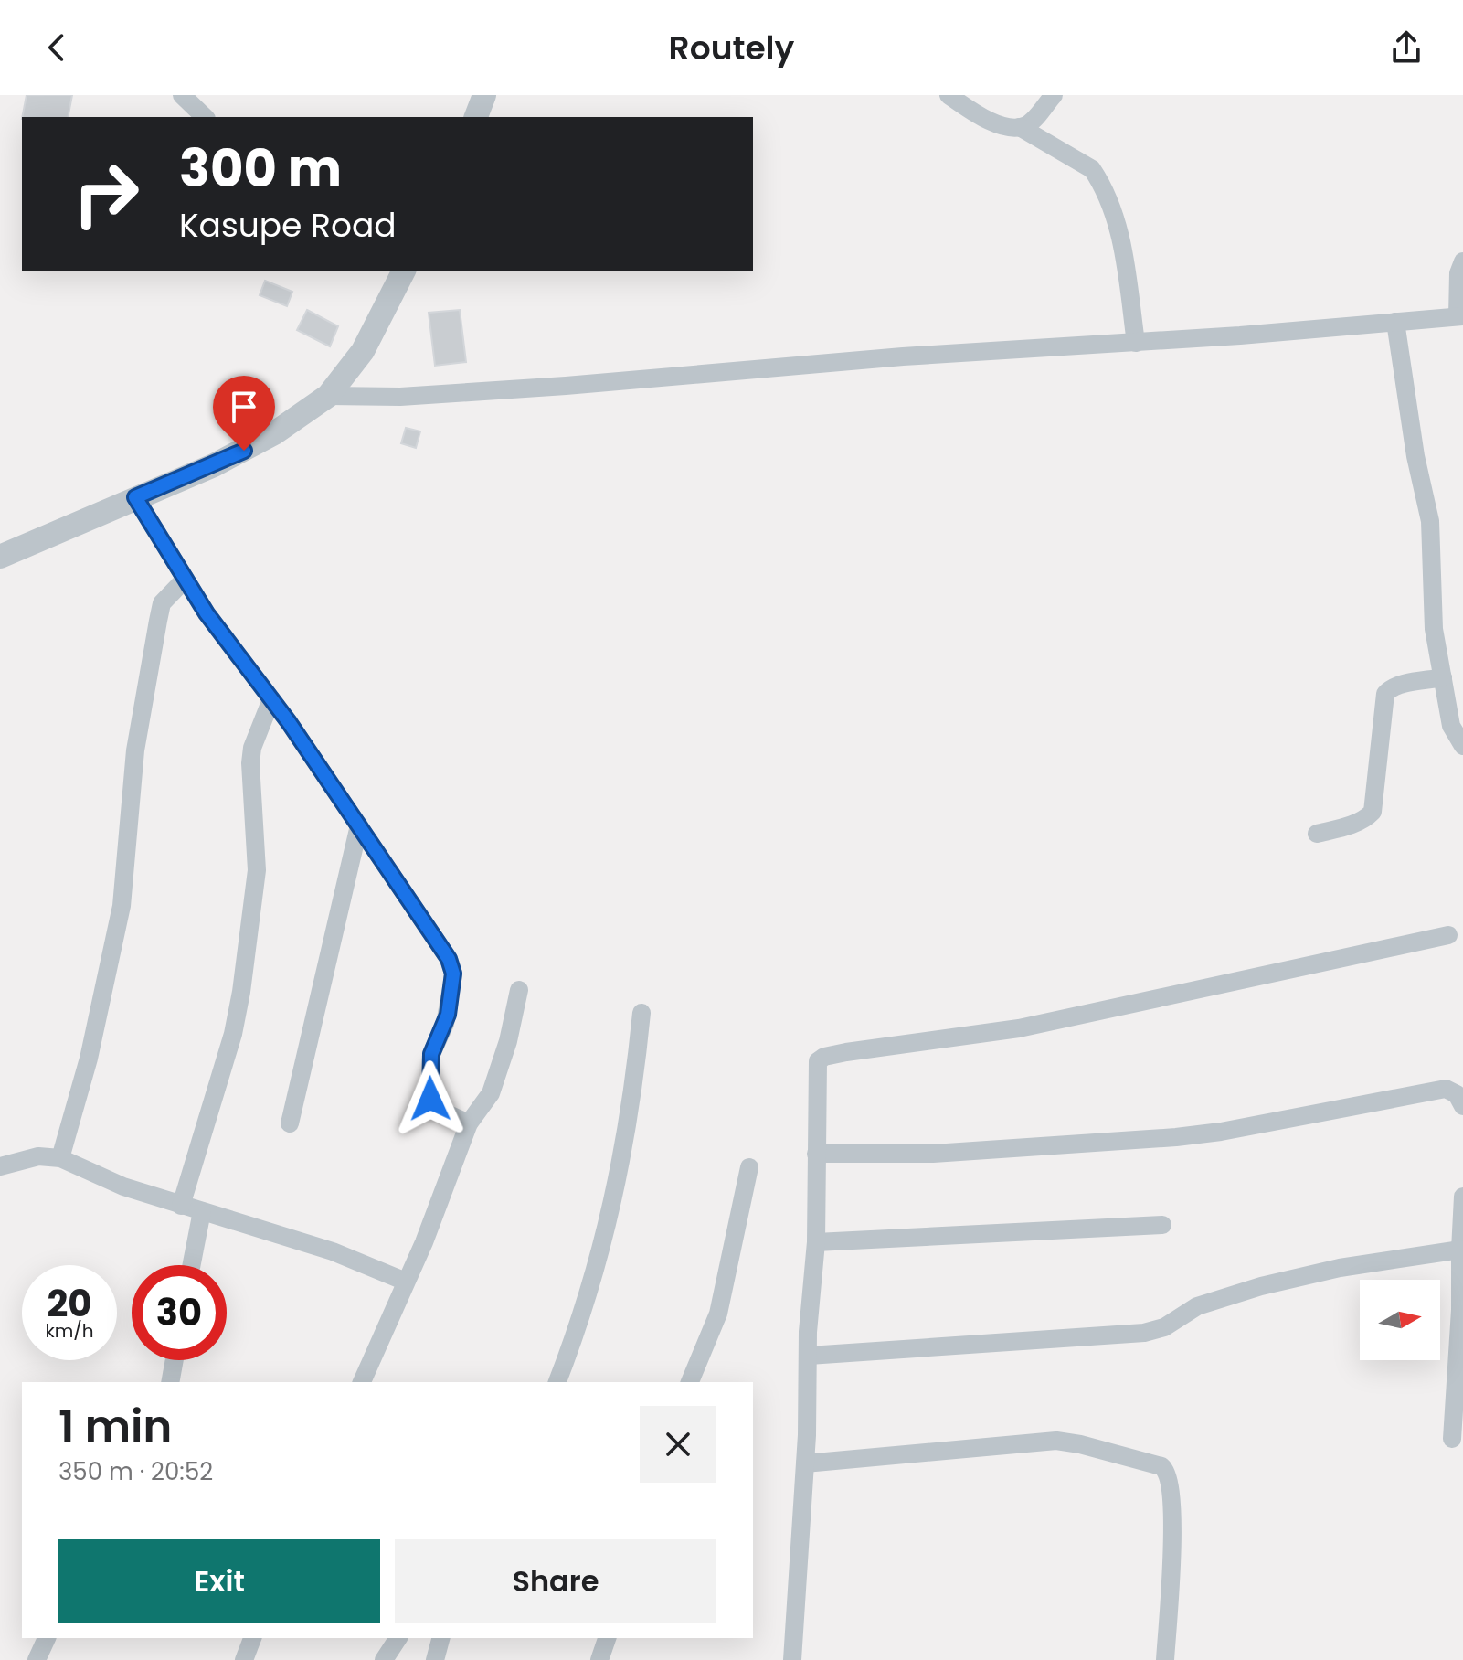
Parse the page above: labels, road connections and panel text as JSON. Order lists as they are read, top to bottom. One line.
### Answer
{"north":"right","page":{"header":"Routely","turn":["300 m","Kasupe Road"],"speed":"20 km/h","limit":"30","heading":["1 min","350 m · 20:52"],"buttons":["Exit","Share"]}}
